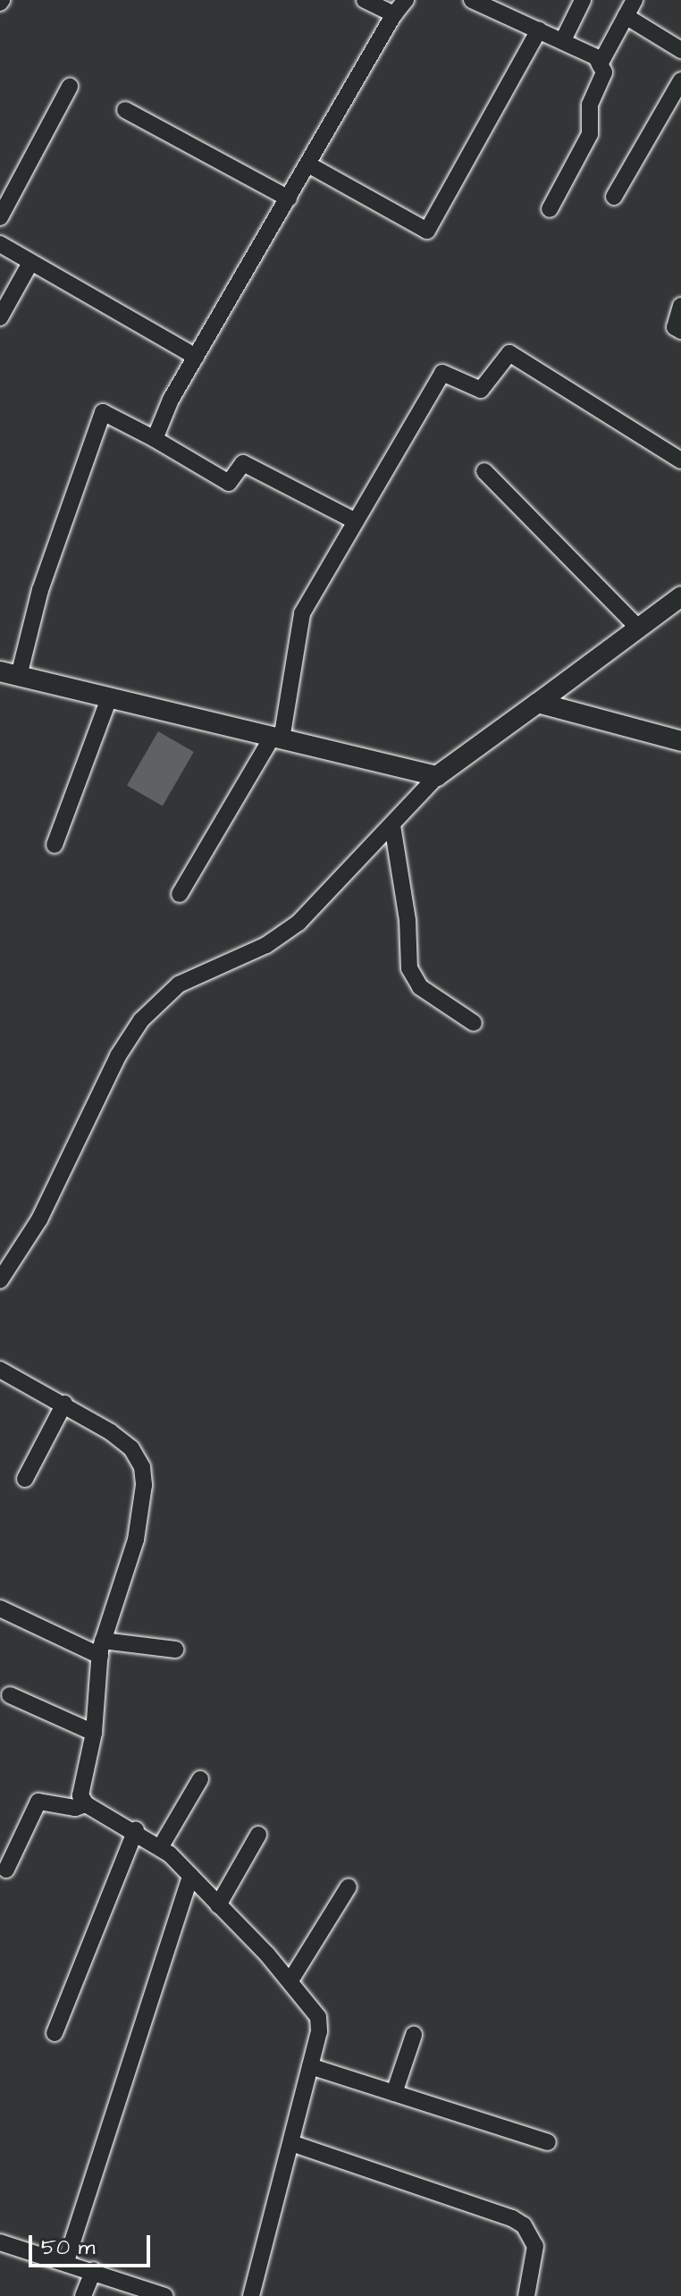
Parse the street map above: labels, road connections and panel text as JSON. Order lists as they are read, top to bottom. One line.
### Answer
{"scale_bar":"50 m"}
